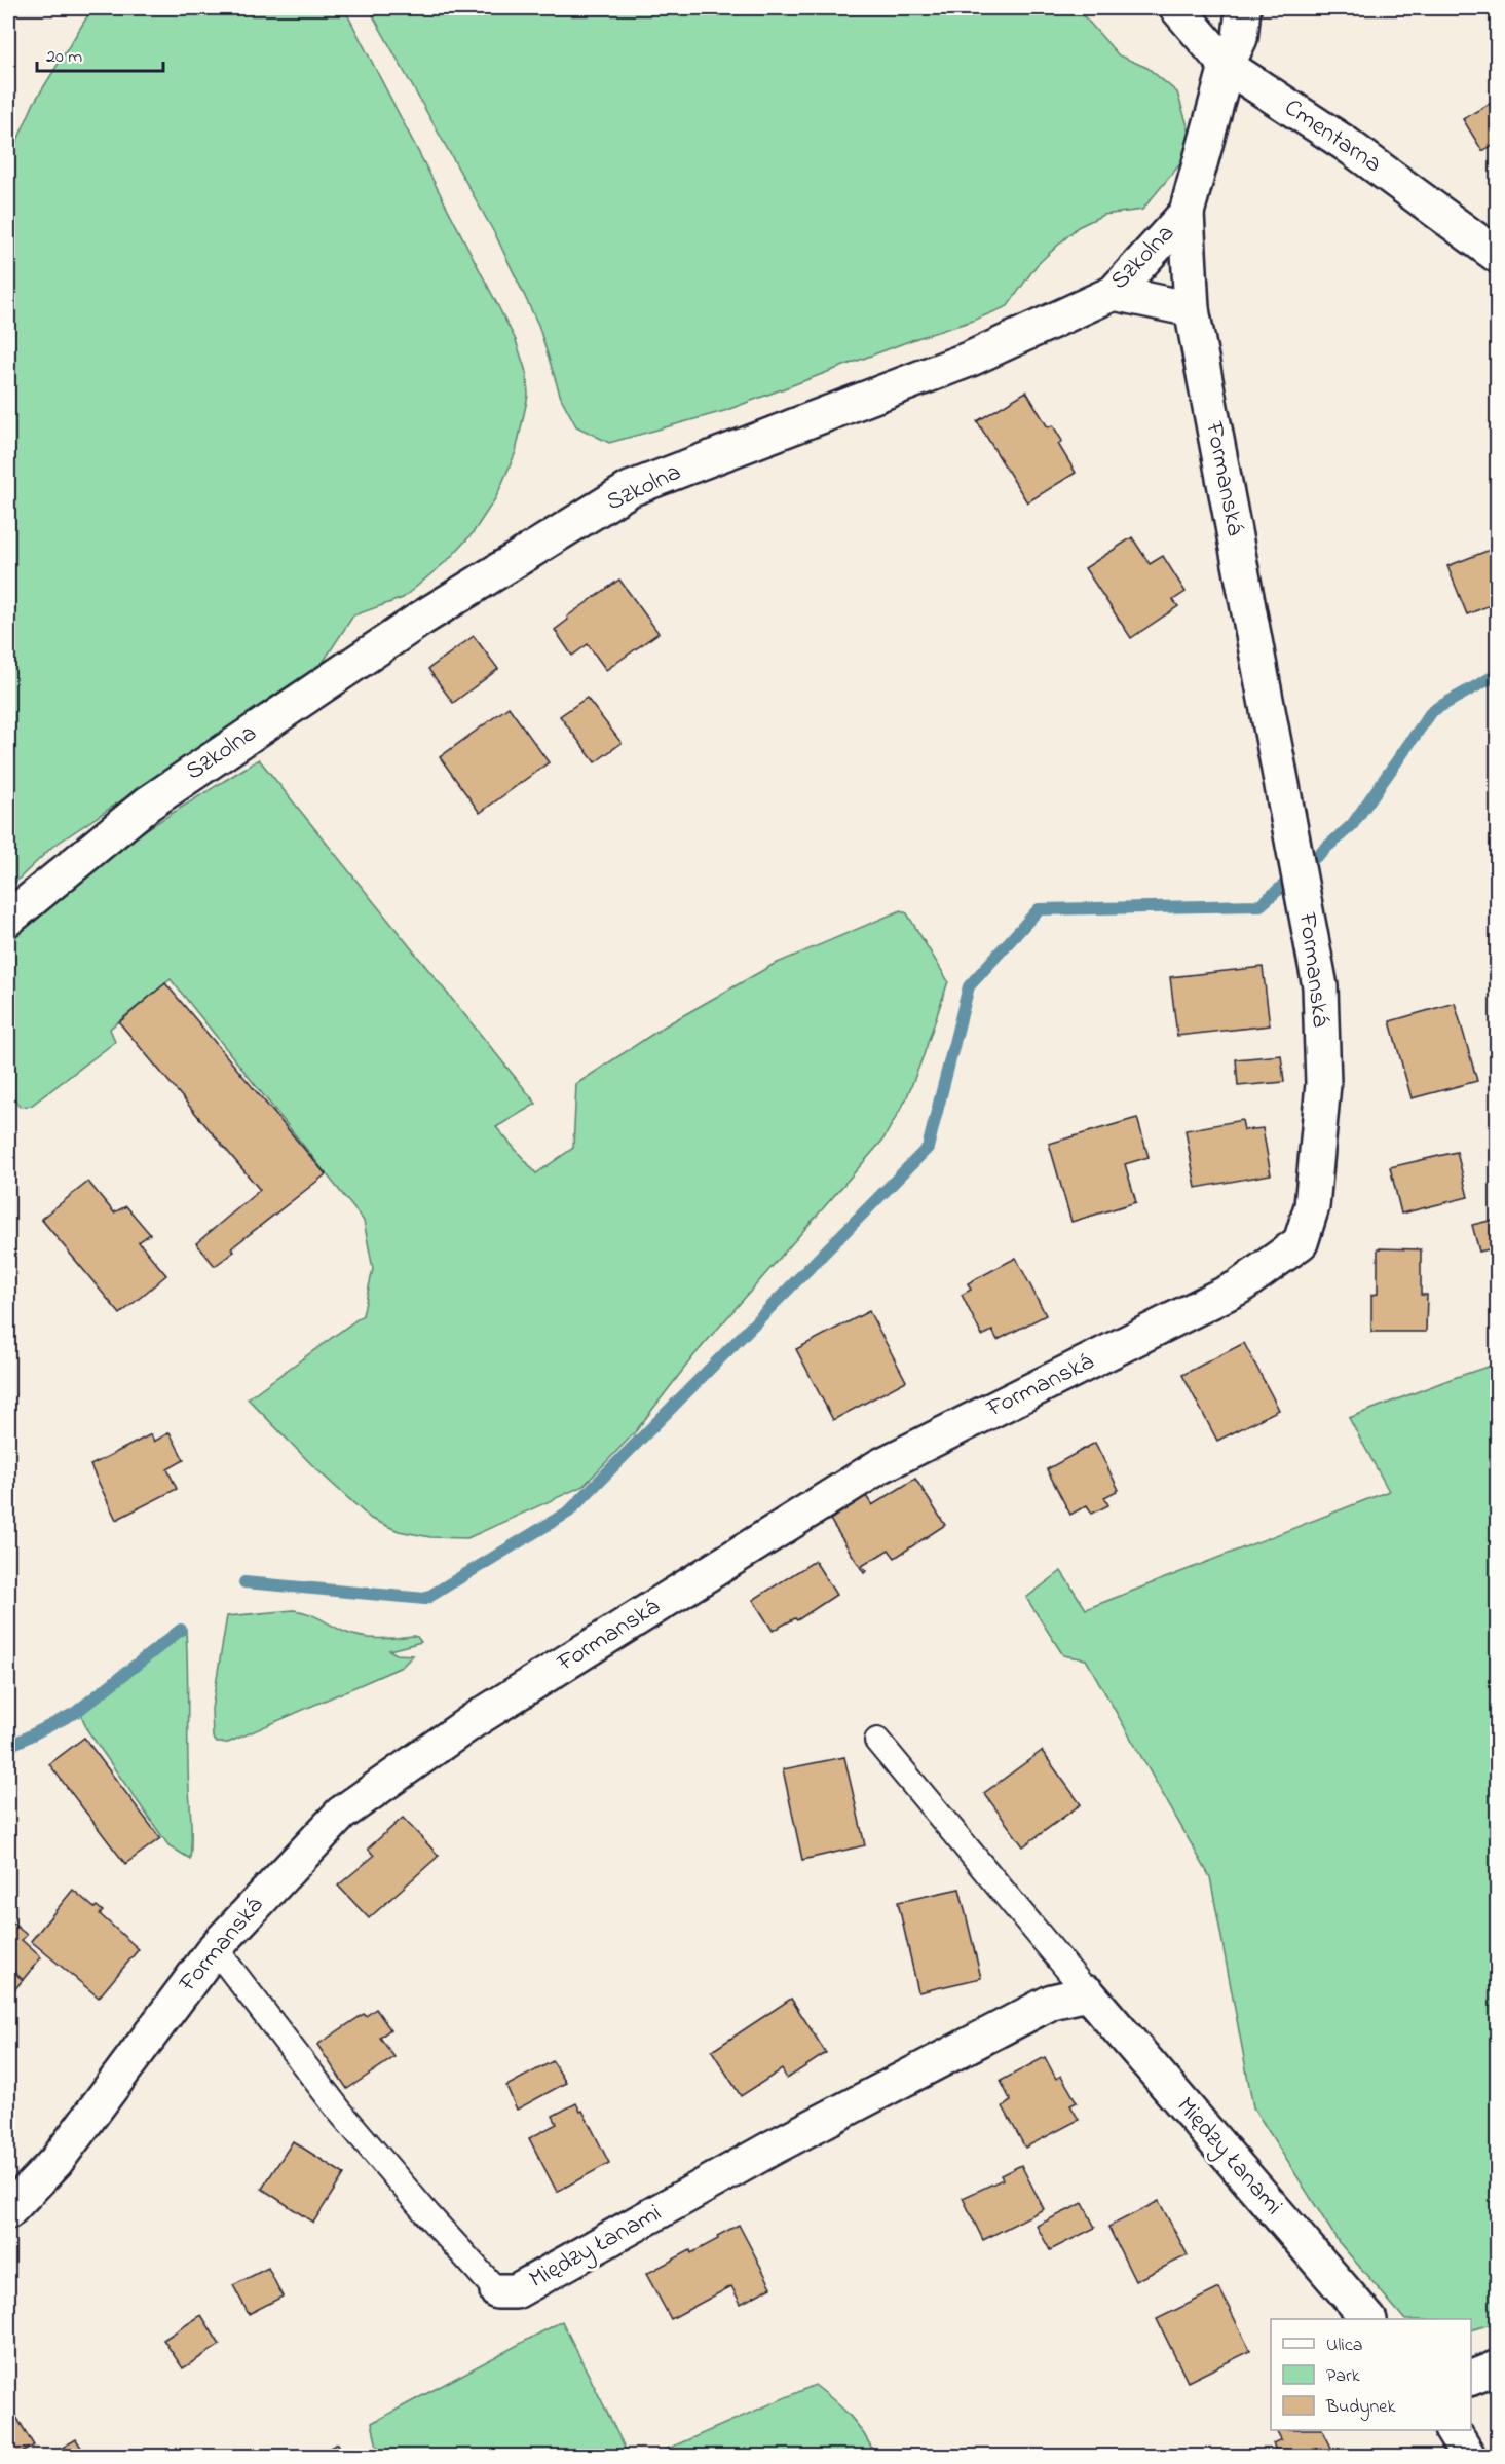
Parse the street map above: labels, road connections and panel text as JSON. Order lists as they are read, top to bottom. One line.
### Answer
{"streets":{"street":["Cmentarna","Szkolna","Formanská","Między Łanami"]},"crossings":[["Cmentarna","Szkolna"],["Szkolna","Formanská"],["Formanská","Między Łanami"]],"legend":["Ulica","Park","Budynek"],"scale_bar":"20 m"}
